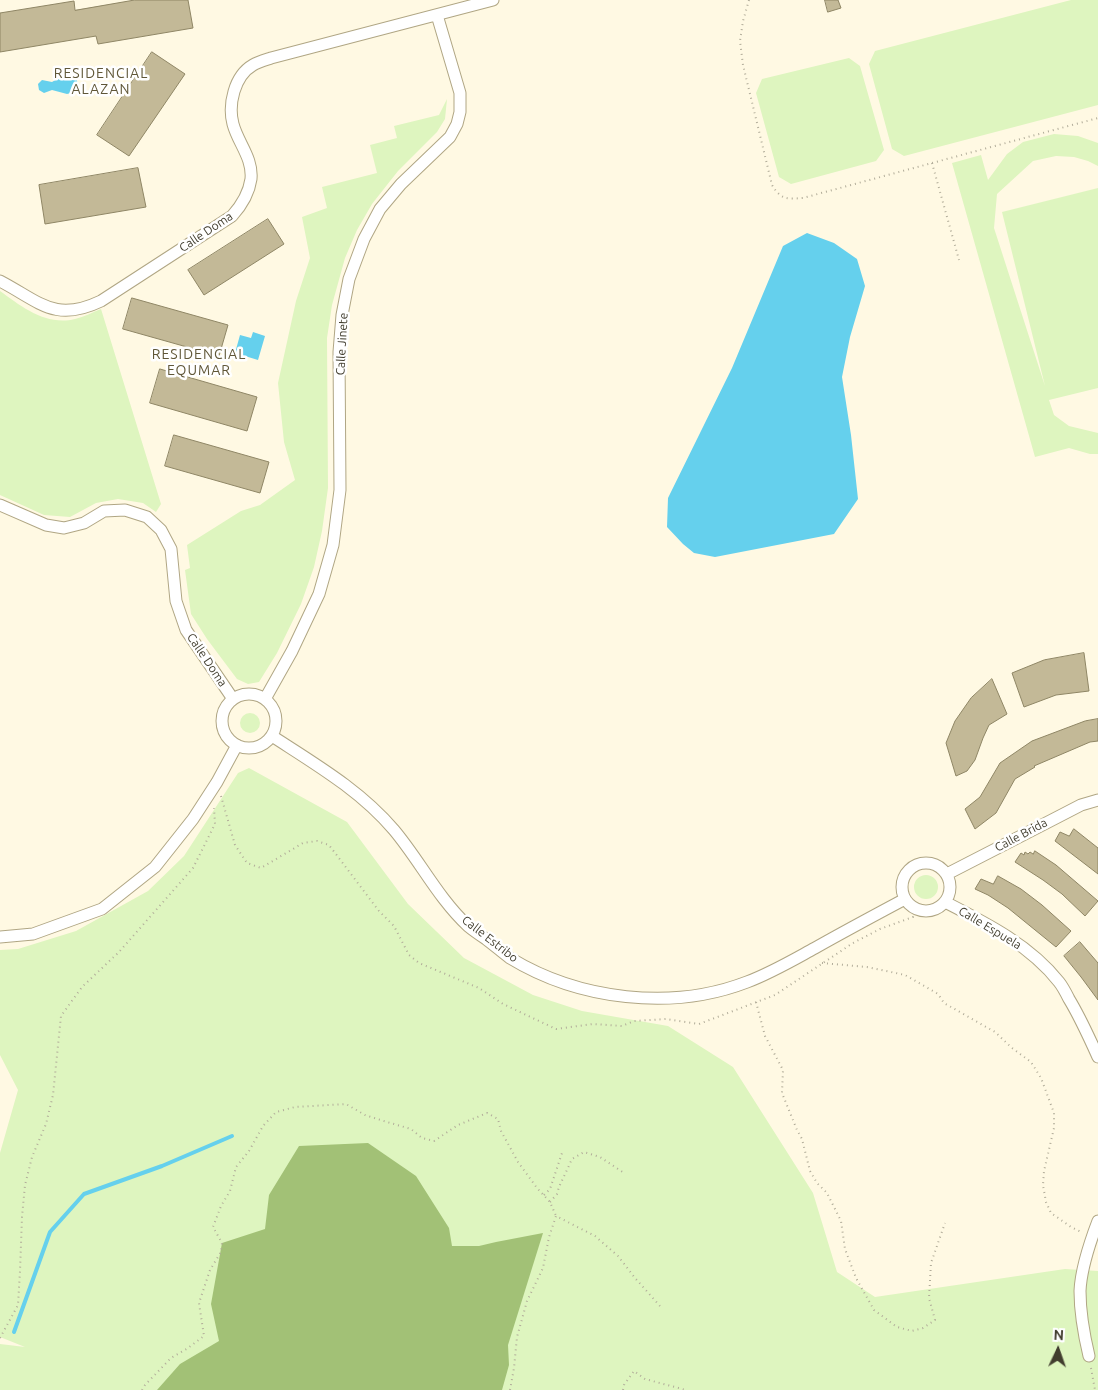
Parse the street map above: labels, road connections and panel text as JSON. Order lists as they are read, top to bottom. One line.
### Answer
{"streets":{"street":["Calle Doma","Calle Jinete","Calle Brida","Calle Espuela","Calle Estribo"]},"crossings":[["Calle Doma","Calle Jinete"],["Calle Doma","Calle Estribo"],["Calle Jinete","Calle Estribo"],["Calle Brida","Calle Espuela"],["Calle Brida","Calle Estribo"],["Calle Espuela","Calle Estribo"]],"districts":["RESIDENCIAL ALAZAN","RESIDENCIAL EQUMAR"],"north":"top"}
